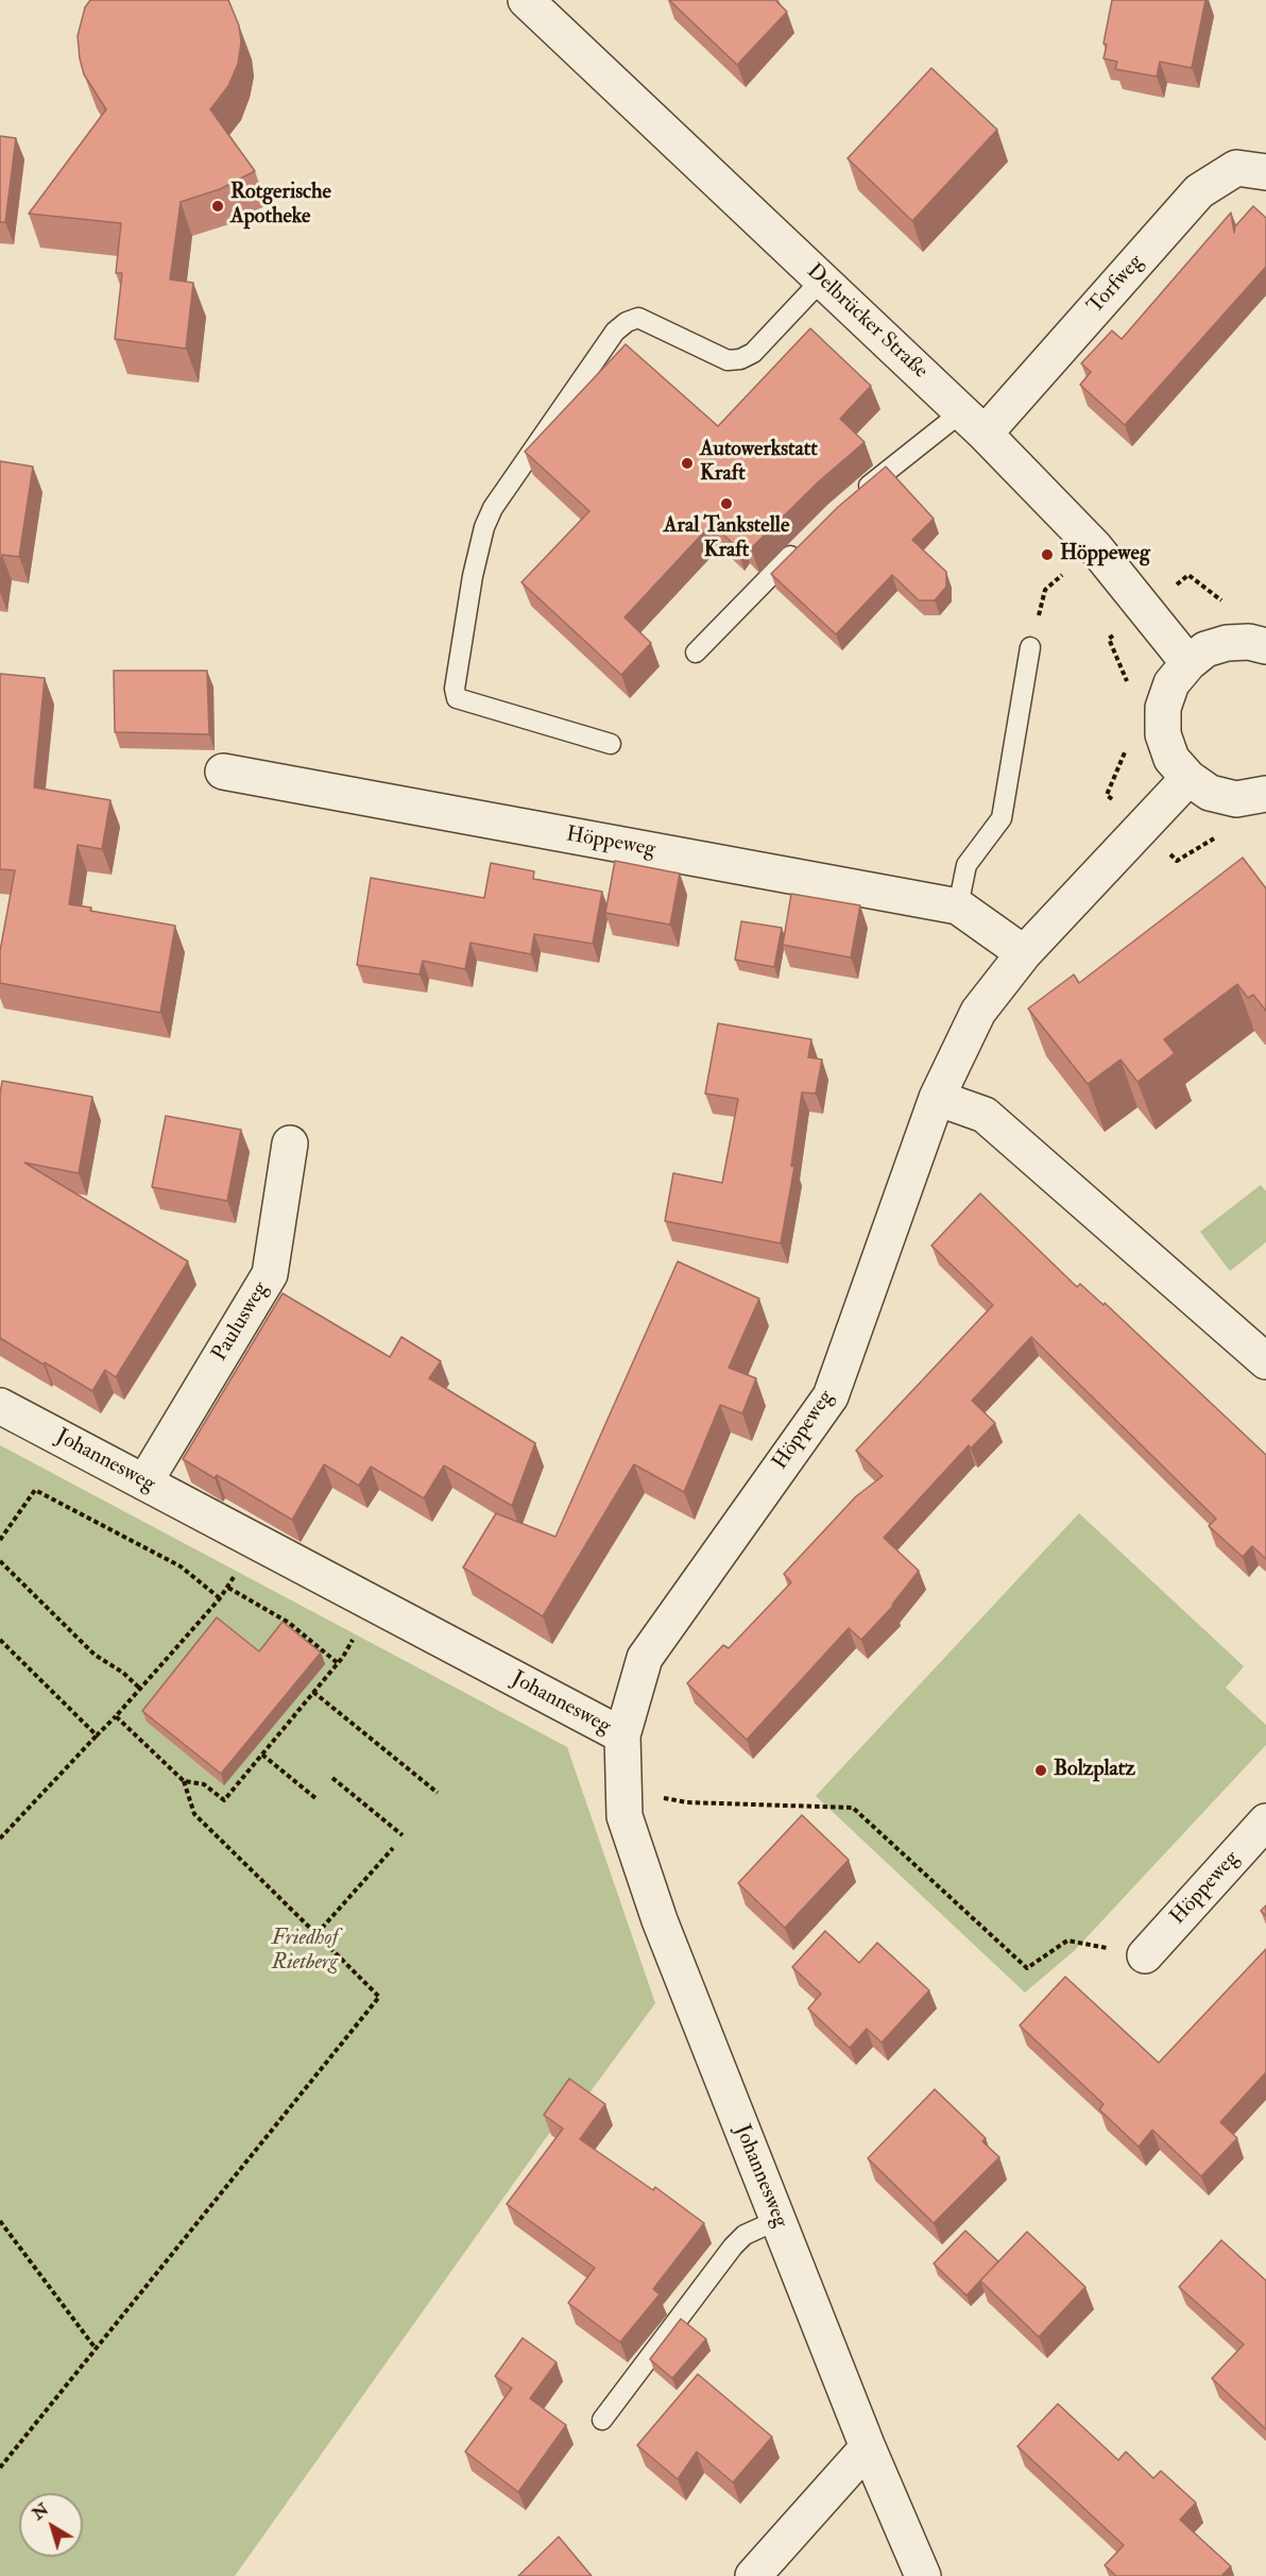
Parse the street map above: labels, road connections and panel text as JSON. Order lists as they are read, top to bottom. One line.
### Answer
{"streets":{"street":["Torfweg","Delbrücker Straße","Höppeweg","Paulusweg","Johannesweg"]},"crossings":[["Torfweg","Delbrücker Straße"],["Höppeweg","Johannesweg"],["Paulusweg","Johannesweg"]],"parks":["Friedhof Rietberg"],"places":["Rotgerische Apotheke","Autowerkstatt Kraft","Aral Tankstelle Kraft","Höppeweg","Bolzplatz"],"north":"top left"}
